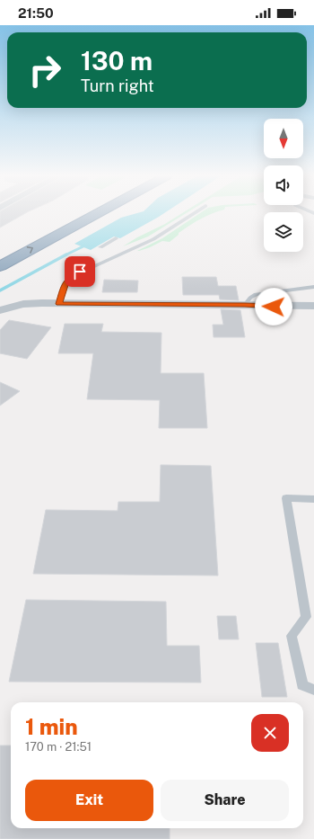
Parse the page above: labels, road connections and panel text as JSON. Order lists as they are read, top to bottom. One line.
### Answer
{"north":"bottom","page":{"status":"21:50","turn":["130 m","Turn right"],"heading":["1 min","170 m · 21:51"],"buttons":["Exit","Share"]}}
